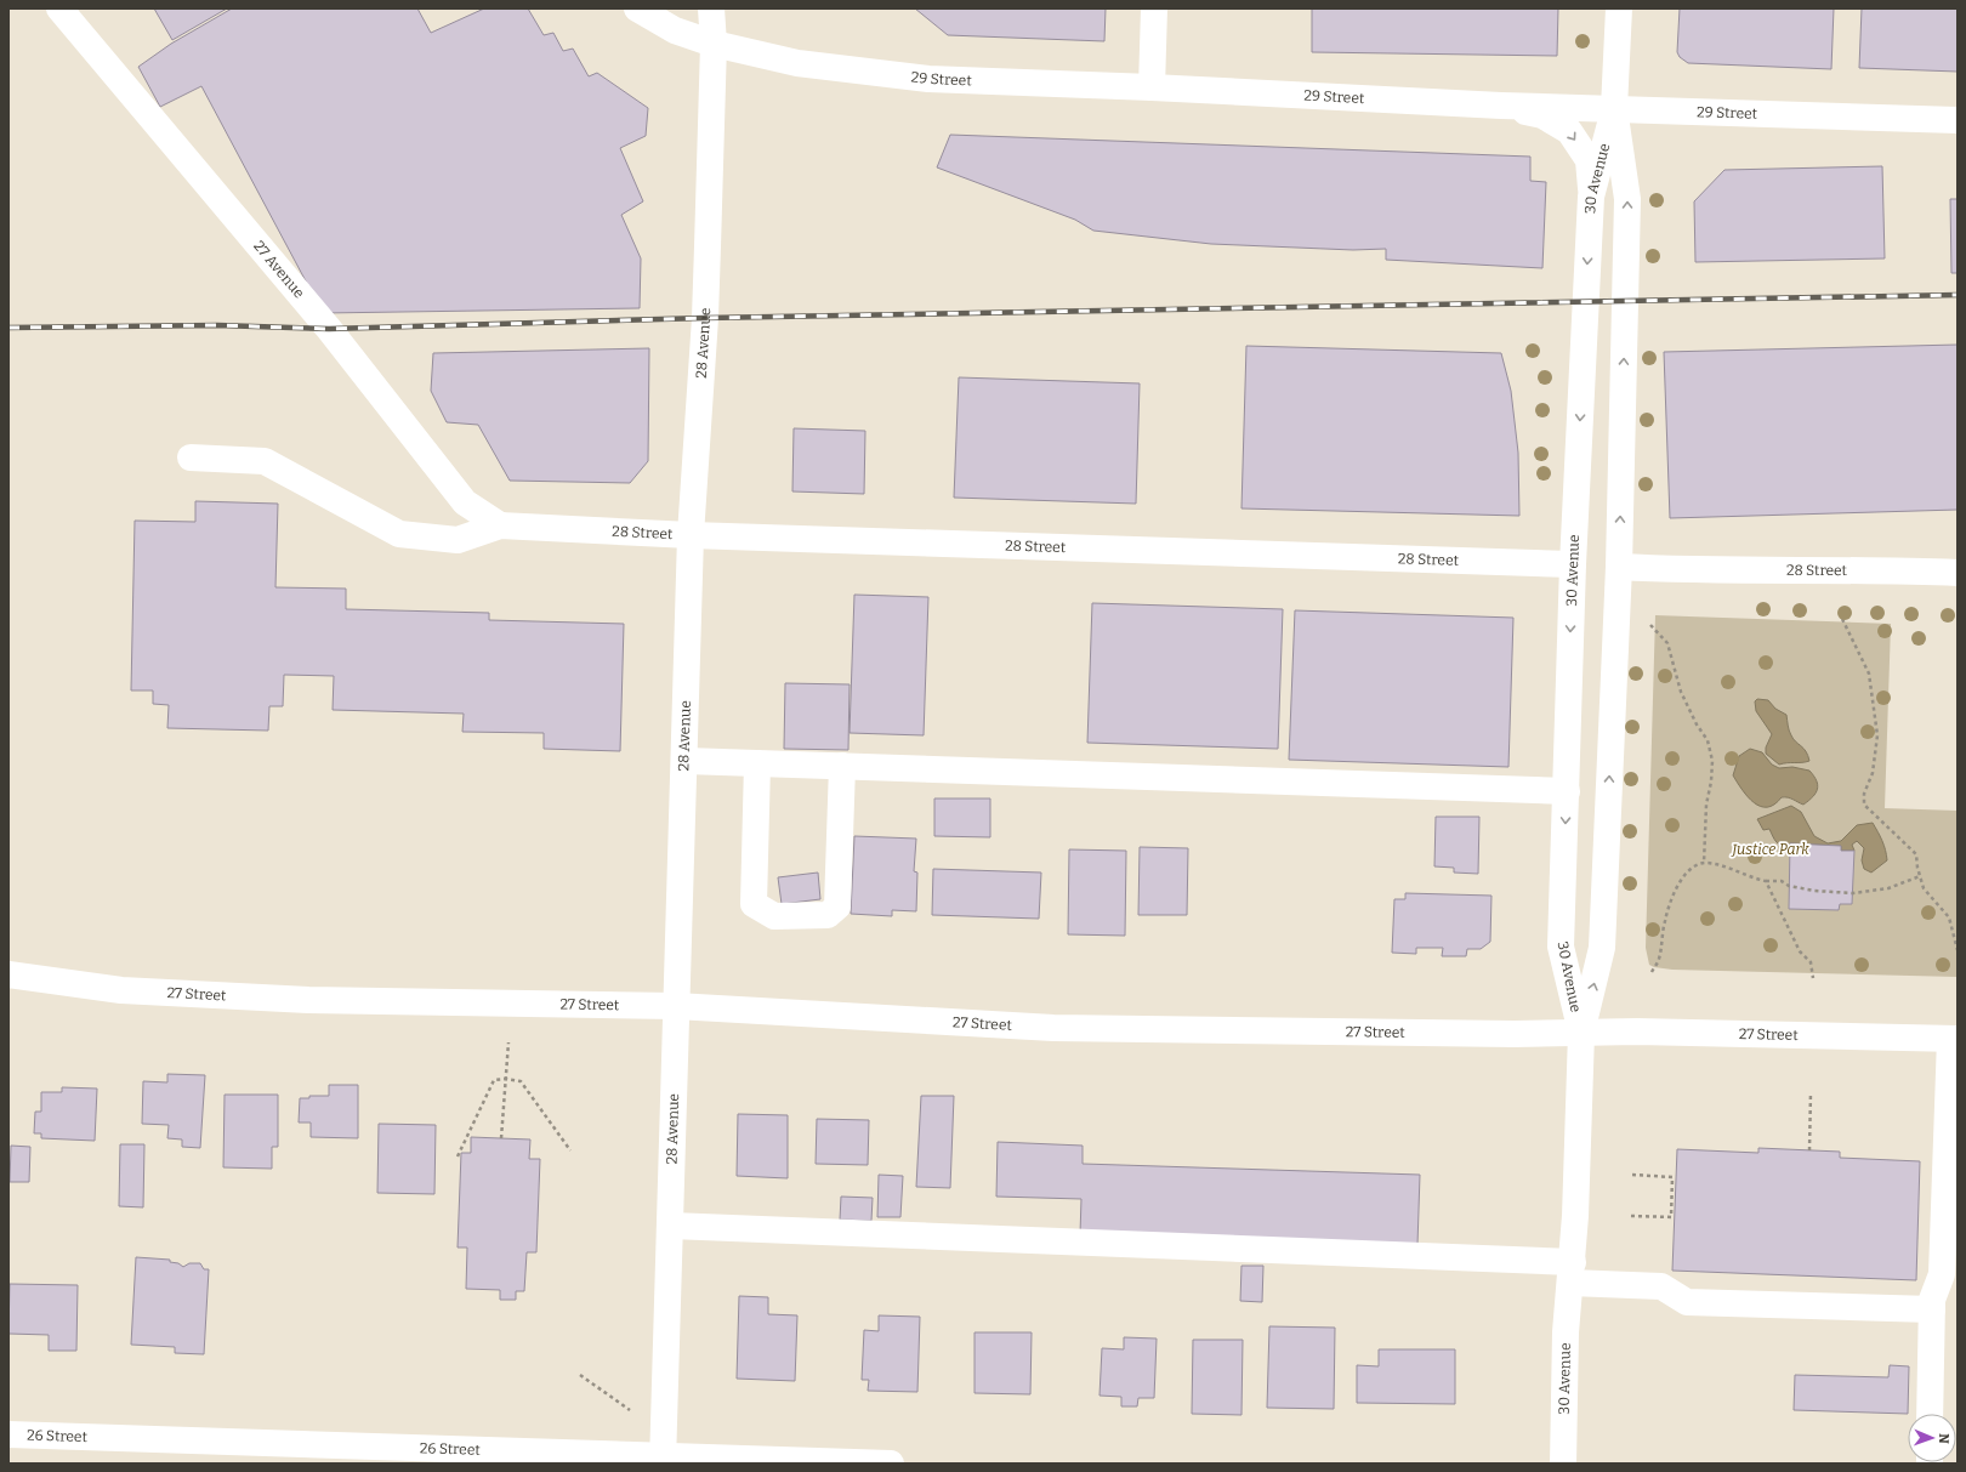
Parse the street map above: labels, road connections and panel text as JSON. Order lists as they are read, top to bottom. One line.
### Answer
{"streets":{"street":["29 Street","30 Avenue","27 Avenue","28 Avenue","28 Street","27 Street","26 Street"]},"crossings":[["29 Street","30 Avenue"],["29 Street","28 Avenue"],["30 Avenue","28 Street"],["30 Avenue","27 Street"],["27 Avenue","28 Street"],["28 Avenue","28 Street"],["28 Avenue","27 Street"],["28 Avenue","26 Street"]],"parks":["Justice Park"],"north":"right"}
